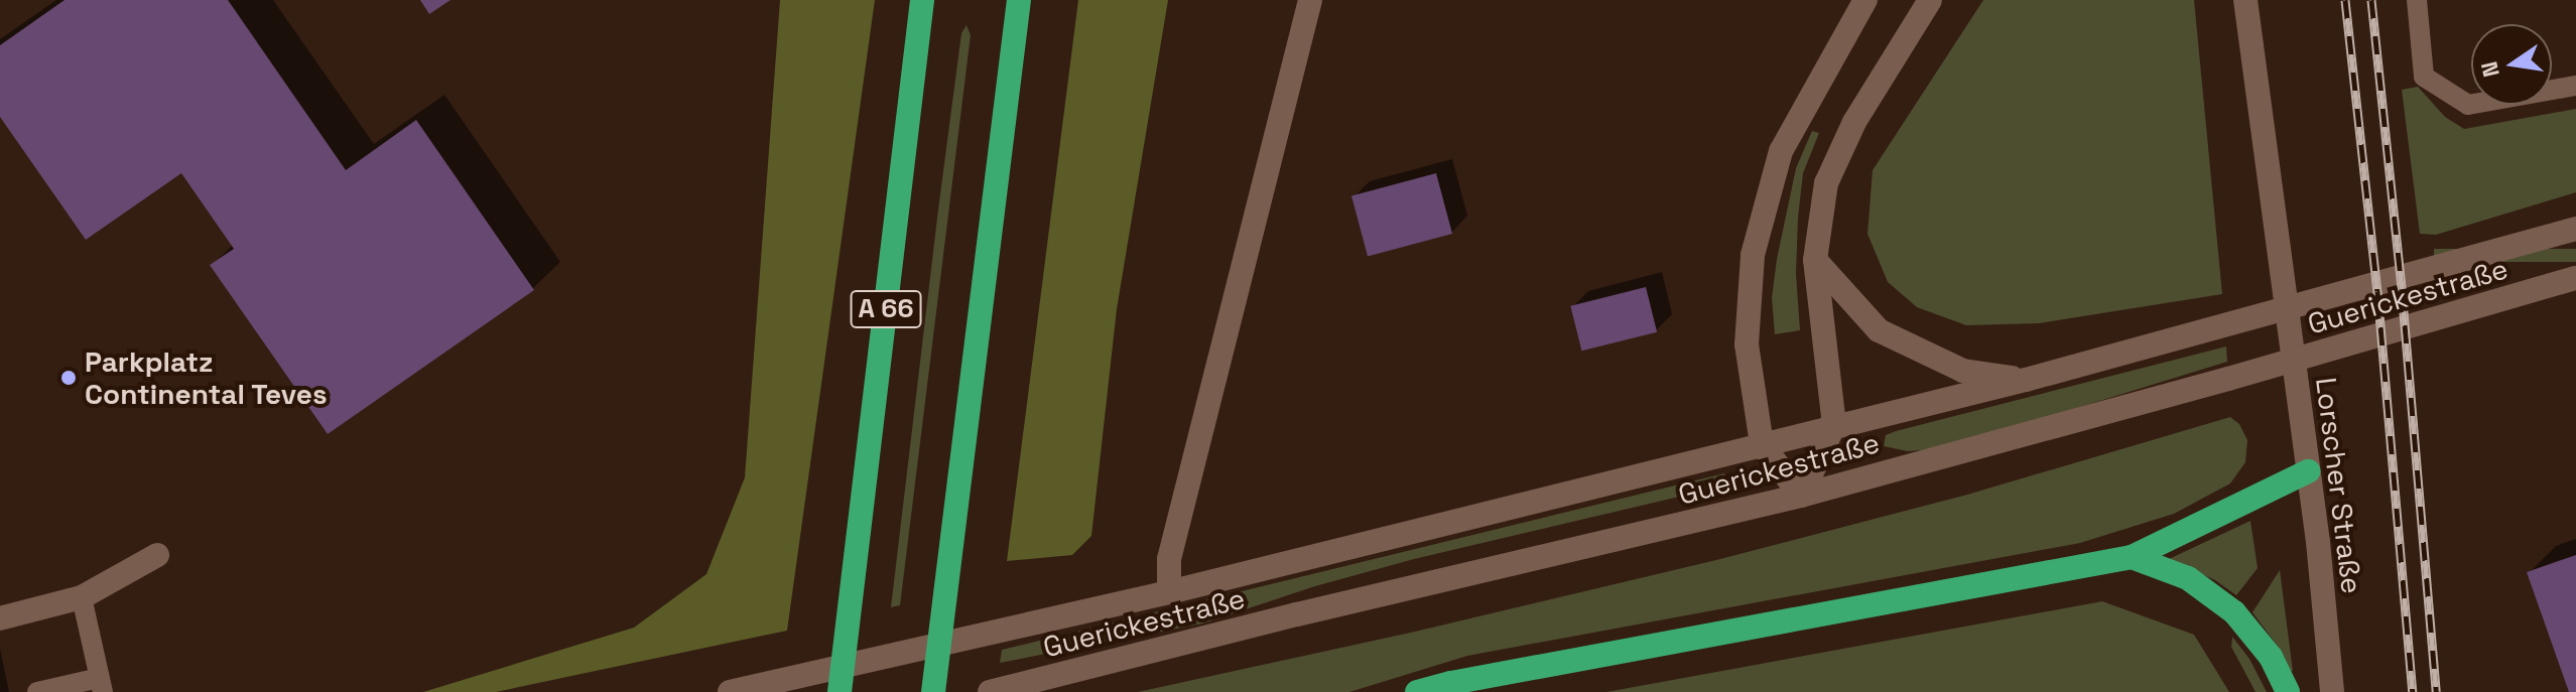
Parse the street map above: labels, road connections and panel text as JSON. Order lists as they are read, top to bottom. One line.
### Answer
{"streets":{"highway":["A 66"],"main road":["Guerickestraße","Lorscher Straße"]},"places":["Parkplatz Continental Teves"],"north":"left"}
